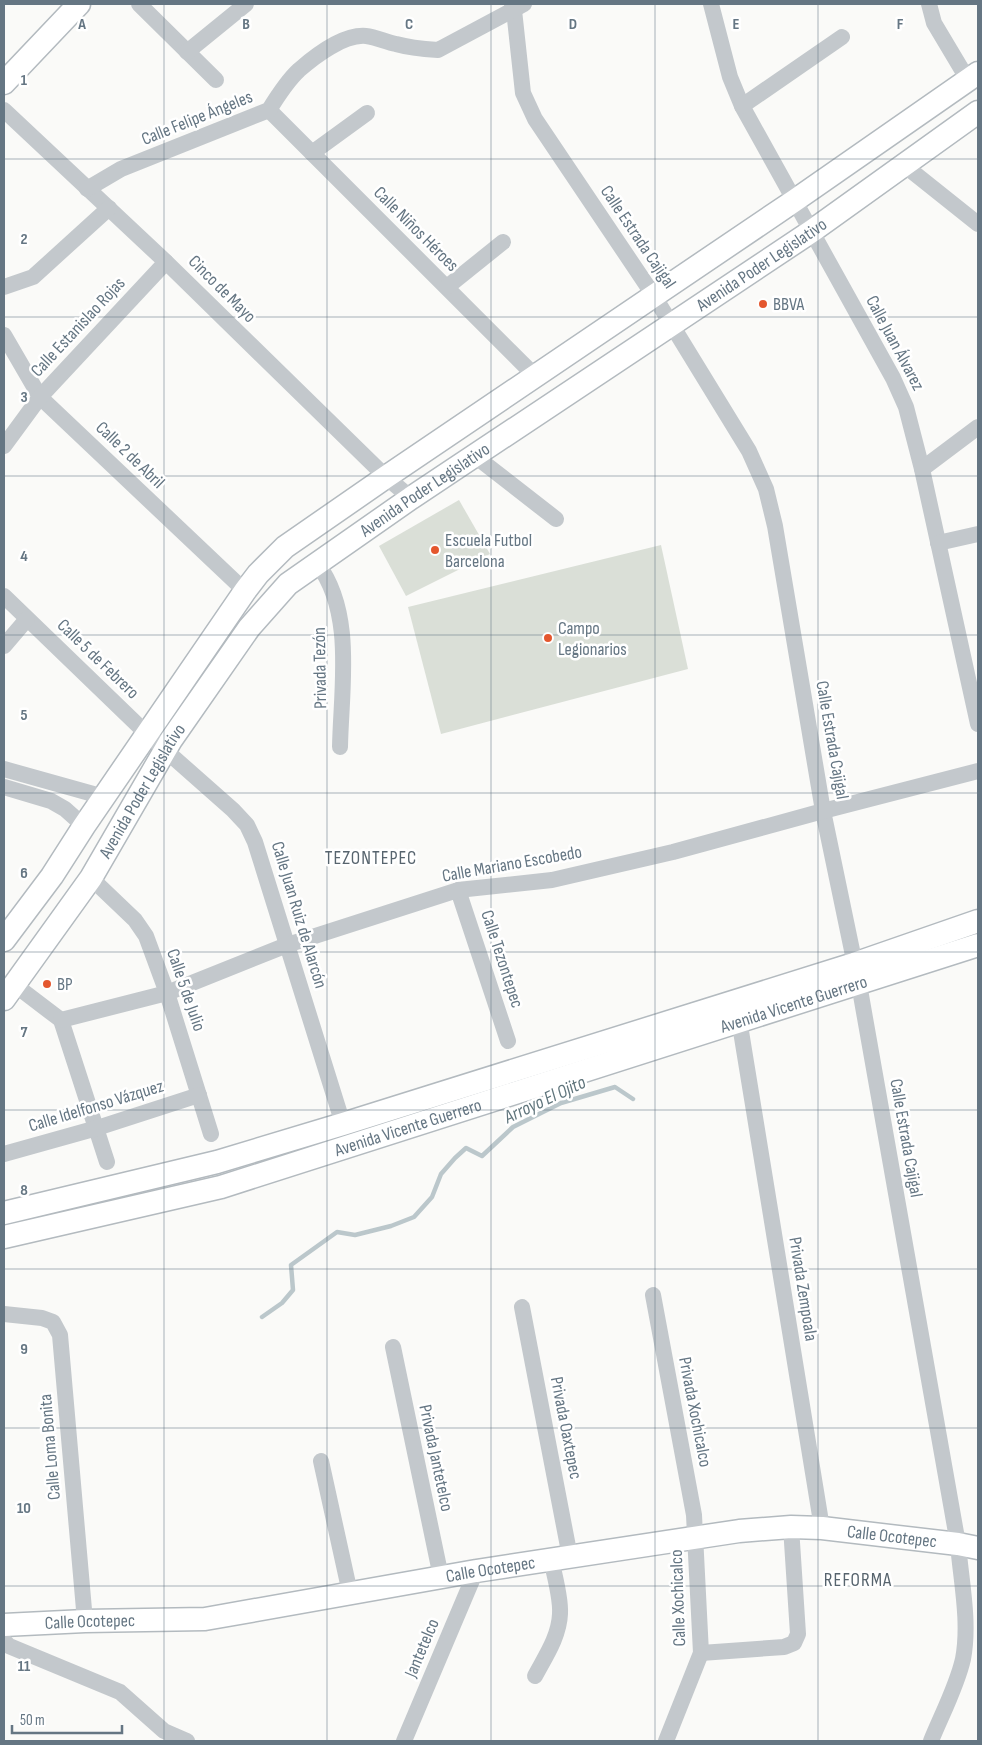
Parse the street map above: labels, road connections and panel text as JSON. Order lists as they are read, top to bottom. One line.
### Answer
{"streets":{"main road":["Avenida Poder Legislativo","Avenida Vicente Guerrero","Calle Ocotepec"],"street":["Calle Felipe Ángeles","Calle Niños Héroes","Calle Estrada Cajigal","Cinco de Mayo","Calle Estanislao Rojas","Calle Juan Álvarez","Calle 2 de Abril","Calle 5 de Febrero","Privada Tezón","Calle Mariano Escobedo","Calle Juan Ruiz de Alarcón","Calle Tezontepec","Calle 5 de Julio","Calle Idelfonso Vázquez","Privada Zempoala","Privada Xochicalco","Privada Oaxtepec","Calle Loma Bonita","Privada Jantetelco","Calle Xochicalco","Jantetelco"]},"crossings":[["Calle Felipe Ángeles","Calle Niños Héroes"],["Calle Felipe Ángeles","Calle Estrada Cajigal"],["Calle Felipe Ángeles","Cinco de Mayo"],["Calle Niños Héroes","Avenida Poder Legislativo"],["Calle Estrada Cajigal","Avenida Poder Legislativo"],["Calle Estrada Cajigal","Calle Mariano Escobedo"],["Calle Estrada Cajigal","Avenida Vicente Guerrero"],["Calle Estrada Cajigal","Calle Ocotepec"],["Avenida Poder Legislativo","Cinco de Mayo"],["Avenida Poder Legislativo","Calle Juan Álvarez"],["Avenida Poder Legislativo","Calle 2 de Abril"],["Avenida Poder Legislativo","Calle 5 de Febrero"],["Avenida Poder Legislativo","Privada Tezón"],["Avenida Poder Legislativo","Calle Juan Ruiz de Alarcón"],["Avenida Poder Legislativo","Calle 5 de Julio"],["Cinco de Mayo","Calle Estanislao Rojas"],["Calle Estanislao Rojas","Calle 2 de Abril"],["Calle 5 de Febrero","Calle Juan Ruiz de Alarcón"],["Calle Mariano Escobedo","Calle Juan Ruiz de Alarcón"],["Calle Mariano Escobedo","Calle Tezontepec"],["Calle Mariano Escobedo","Calle 5 de Julio"],["Calle Juan Ruiz de Alarcón","Avenida Vicente Guerrero"],["Calle 5 de Julio","Calle Idelfonso Vázquez"],["Avenida Vicente Guerrero","Privada Zempoala"],["Privada Zempoala","Calle Ocotepec"],["Privada Xochicalco","Calle Ocotepec"],["Privada Xochicalco","Calle Xochicalco"],["Privada Oaxtepec","Calle Ocotepec"],["Calle Loma Bonita","Calle Ocotepec"],["Privada Jantetelco","Calle Ocotepec"],["Calle Ocotepec","Calle Xochicalco"],["Calle Ocotepec","Jantetelco"]],"districts":["TEZONTEPEC","REFORMA"],"water":["Arroyo El Ojito"],"places":["BBVA","Escuela Futbol Barcelona","Campo Legionarios","BP"],"scale_bar":"50 m","grid":{"columns":["A","B","C","D","E","F"],"rows":["1","2","3","4","5","6","7","8","9","10","11"]}}
